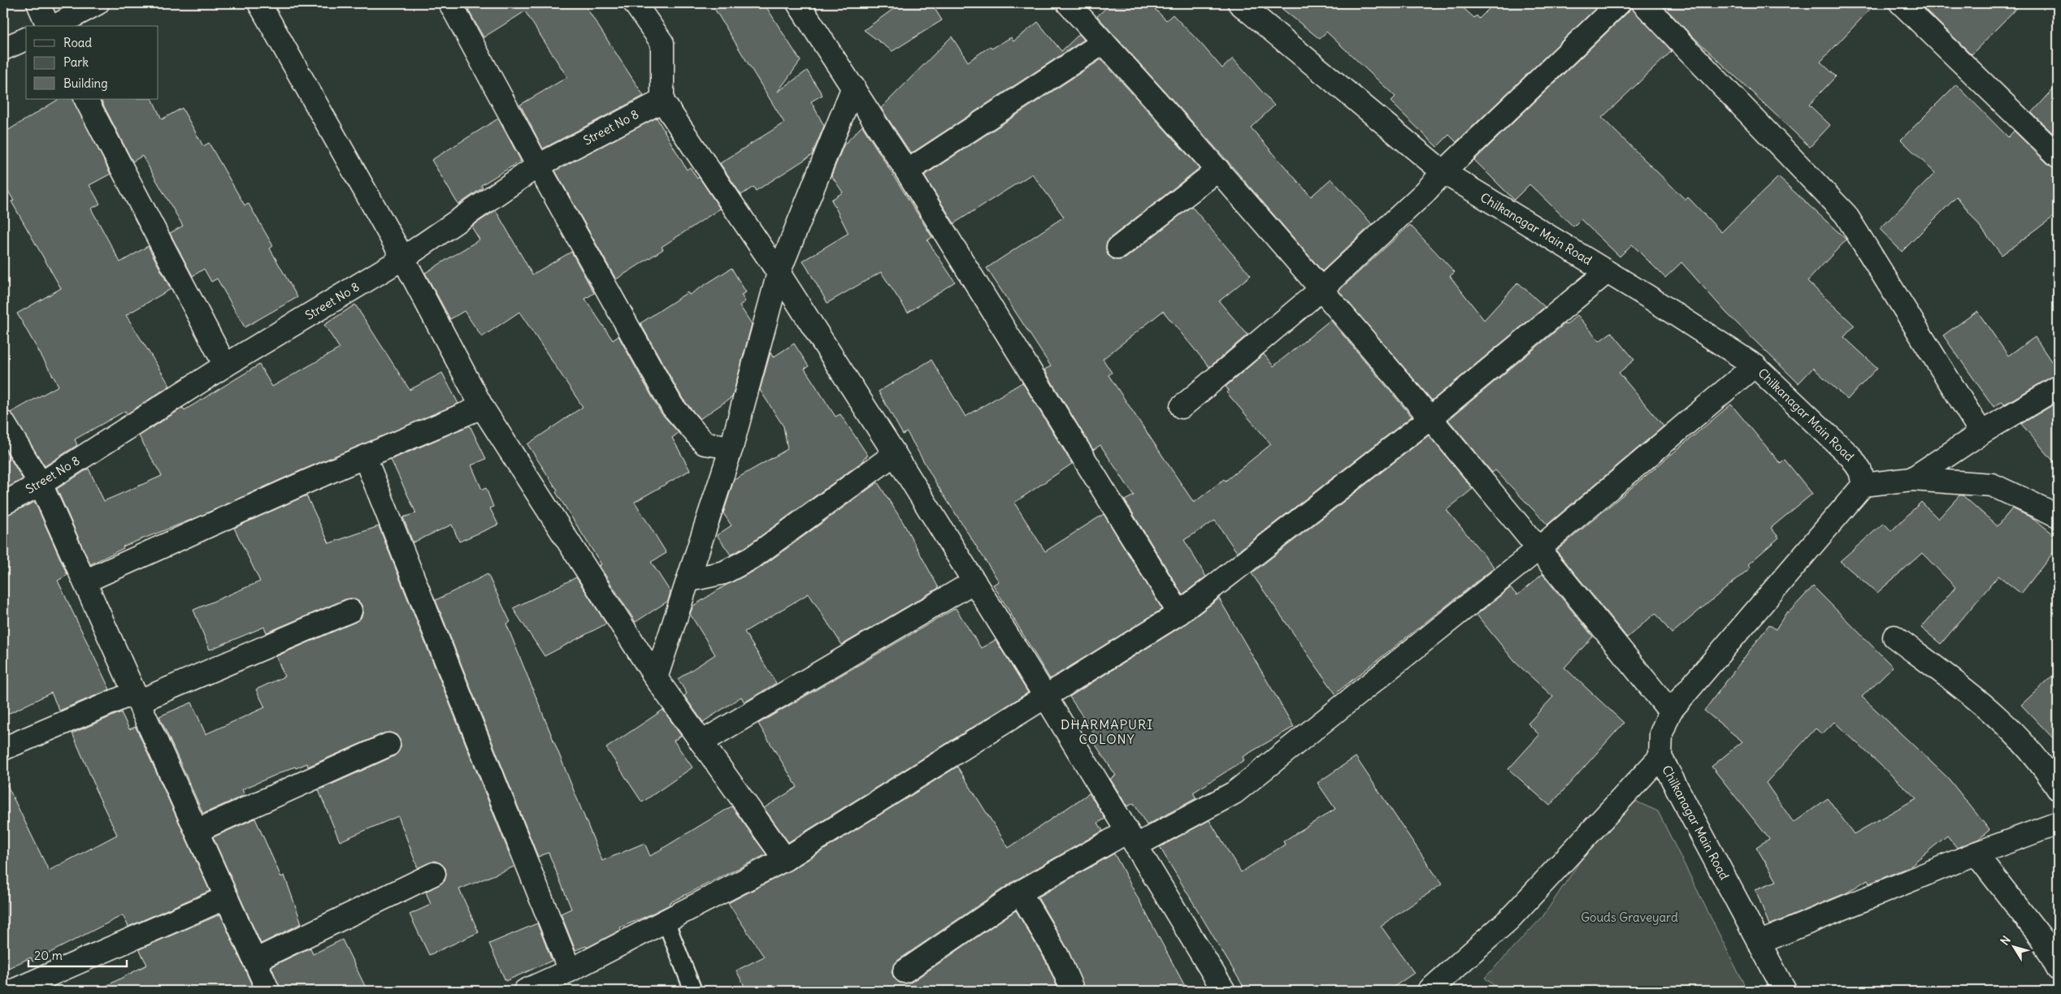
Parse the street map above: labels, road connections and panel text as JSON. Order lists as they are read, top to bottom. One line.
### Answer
{"streets":{"street":["Street No 8","Chilkanagar Main Road"]},"districts":["DHARMAPURI COLONY"],"parks":["Gouds Graveyard"],"legend":["Road","Park","Building"],"scale_bar":"20 m","north":"top left"}
